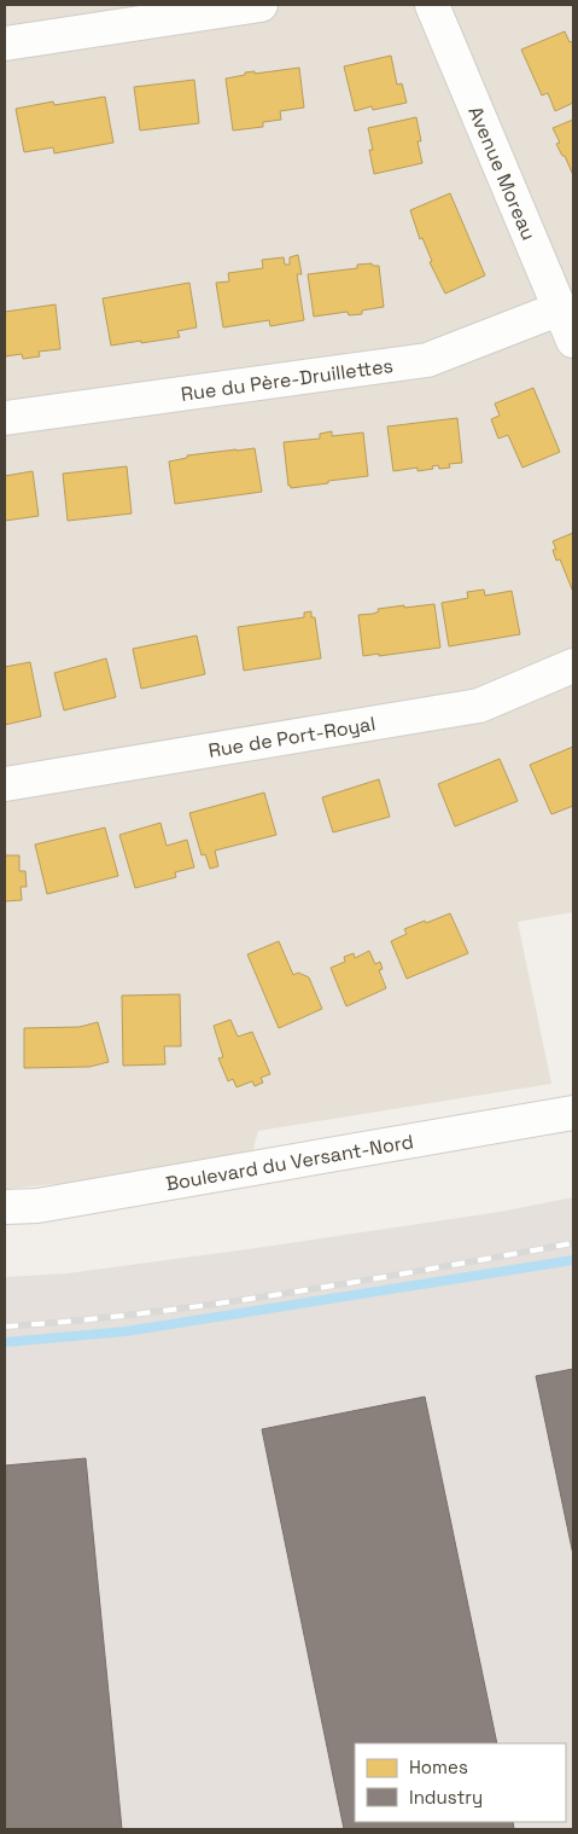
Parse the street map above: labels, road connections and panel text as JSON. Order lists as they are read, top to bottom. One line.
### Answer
{"streets":{"street":["Avenue Moreau","Rue du Père-Druillettes","Rue de Port-Royal","Boulevard du Versant-Nord"]},"crossings":[["Avenue Moreau","Rue du Père-Druillettes"]],"legend":["Homes","Industry"]}
